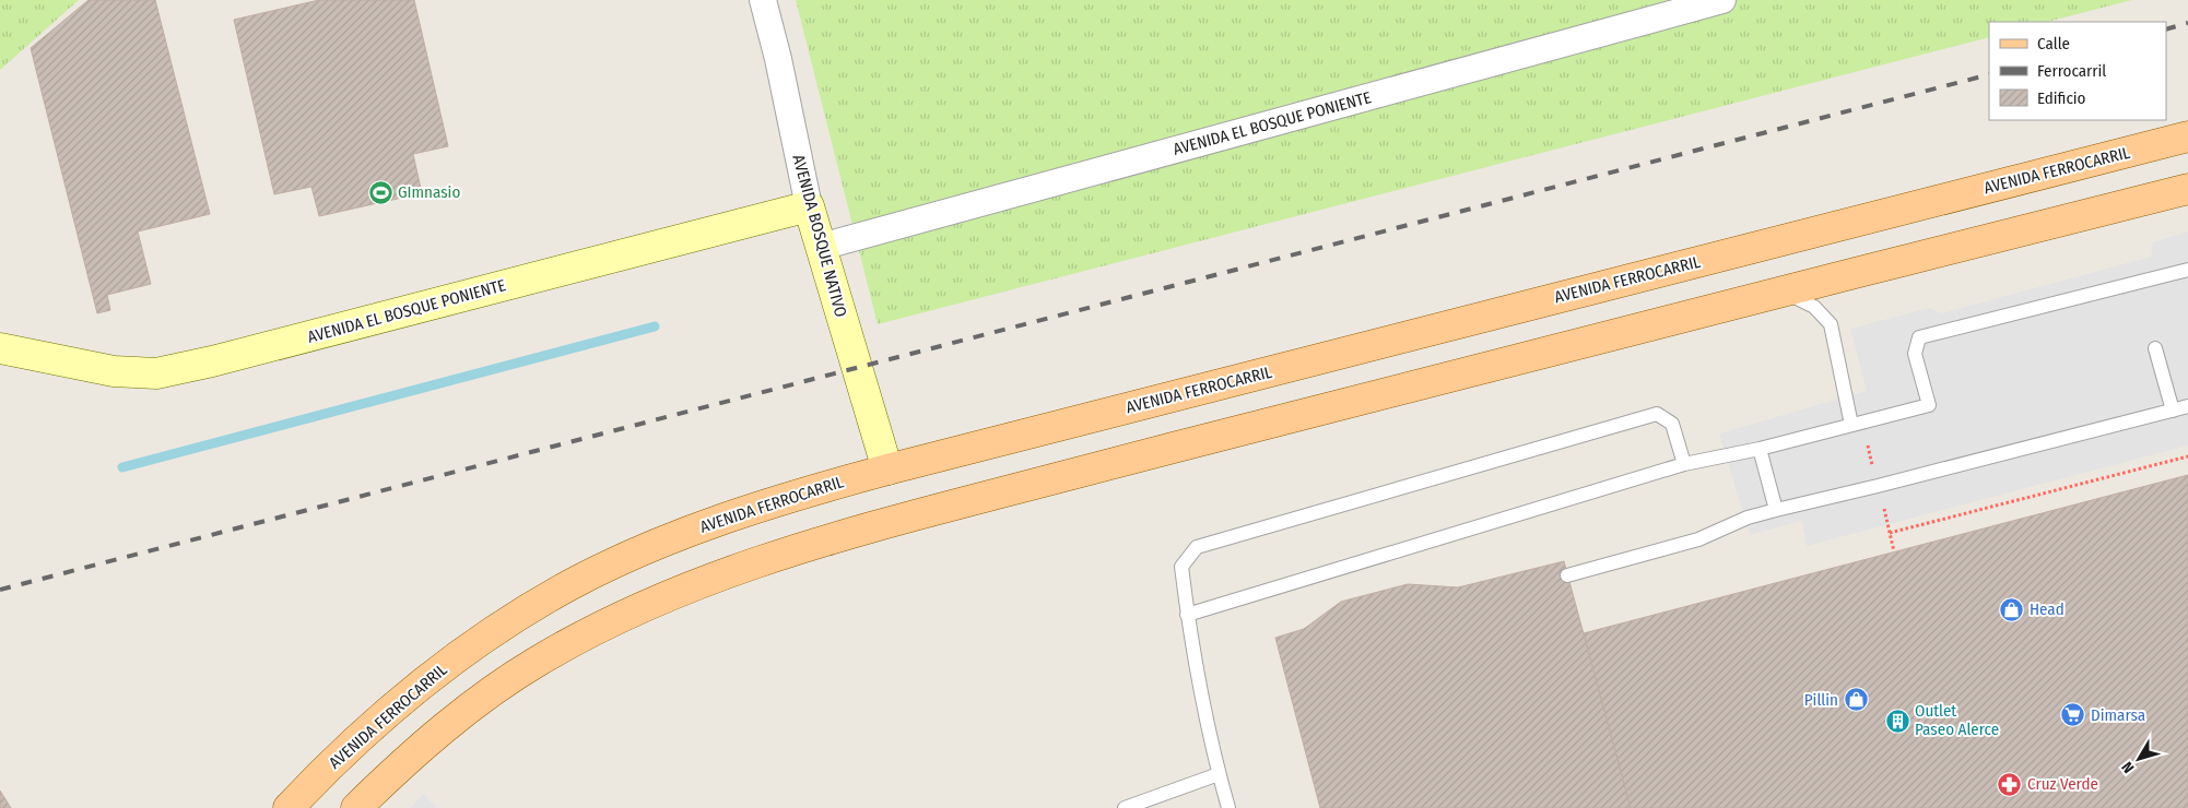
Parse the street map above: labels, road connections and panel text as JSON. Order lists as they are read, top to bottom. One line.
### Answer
{"streets":{"main road":["AVENIDA FERROCARRIL"],"street":["AVENIDA EL BOSQUE PONIENTE","AVENIDA BOSQUE NATIVO"]},"crossings":[["AVENIDA EL BOSQUE PONIENTE","AVENIDA BOSQUE NATIVO"],["AVENIDA FERROCARRIL","AVENIDA BOSQUE NATIVO"]],"places":{"sports":["GImnasio"],"shop":["Head","Pillin"],"supermarket":["Dimarsa"],"building":["Outlet Paseo Alerce"],"pharmacy":["Cruz Verde"]},"legend":["Calle","Ferrocarril","Edificio"],"north":"bottom left"}
